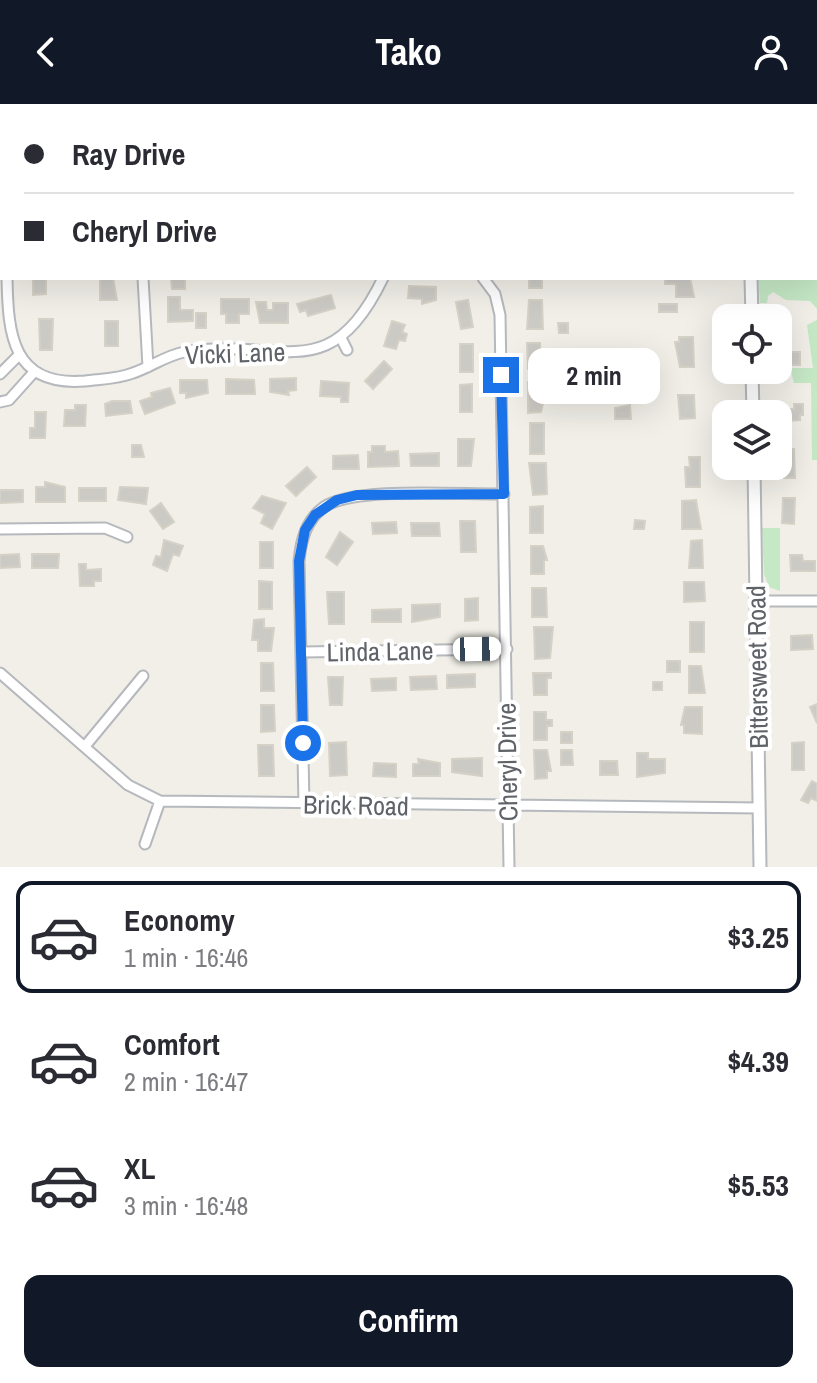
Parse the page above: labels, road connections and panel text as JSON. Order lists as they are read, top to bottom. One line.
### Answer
{"streets":{"street":["Vicki Lane","Linda Lane","Bittersweet Road","Cheryl Drive","Brick Road"]},"crossings":[["Linda Lane","Cheryl Drive"],["Bittersweet Road","Brick Road"],["Cheryl Drive","Brick Road"]],"page":{"header":"Tako","banner":["Ray Drive","Cheryl Drive"],"bubble":"2 min","list":[{"name":"Economy","note":"1 min · 16:46","value":"$3.25"},{"name":"Comfort","note":"2 min · 16:47","value":"$4.39"},{"name":"XL","note":"3 min · 16:48","value":"$5.53"}],"buttons":"Confirm"}}
